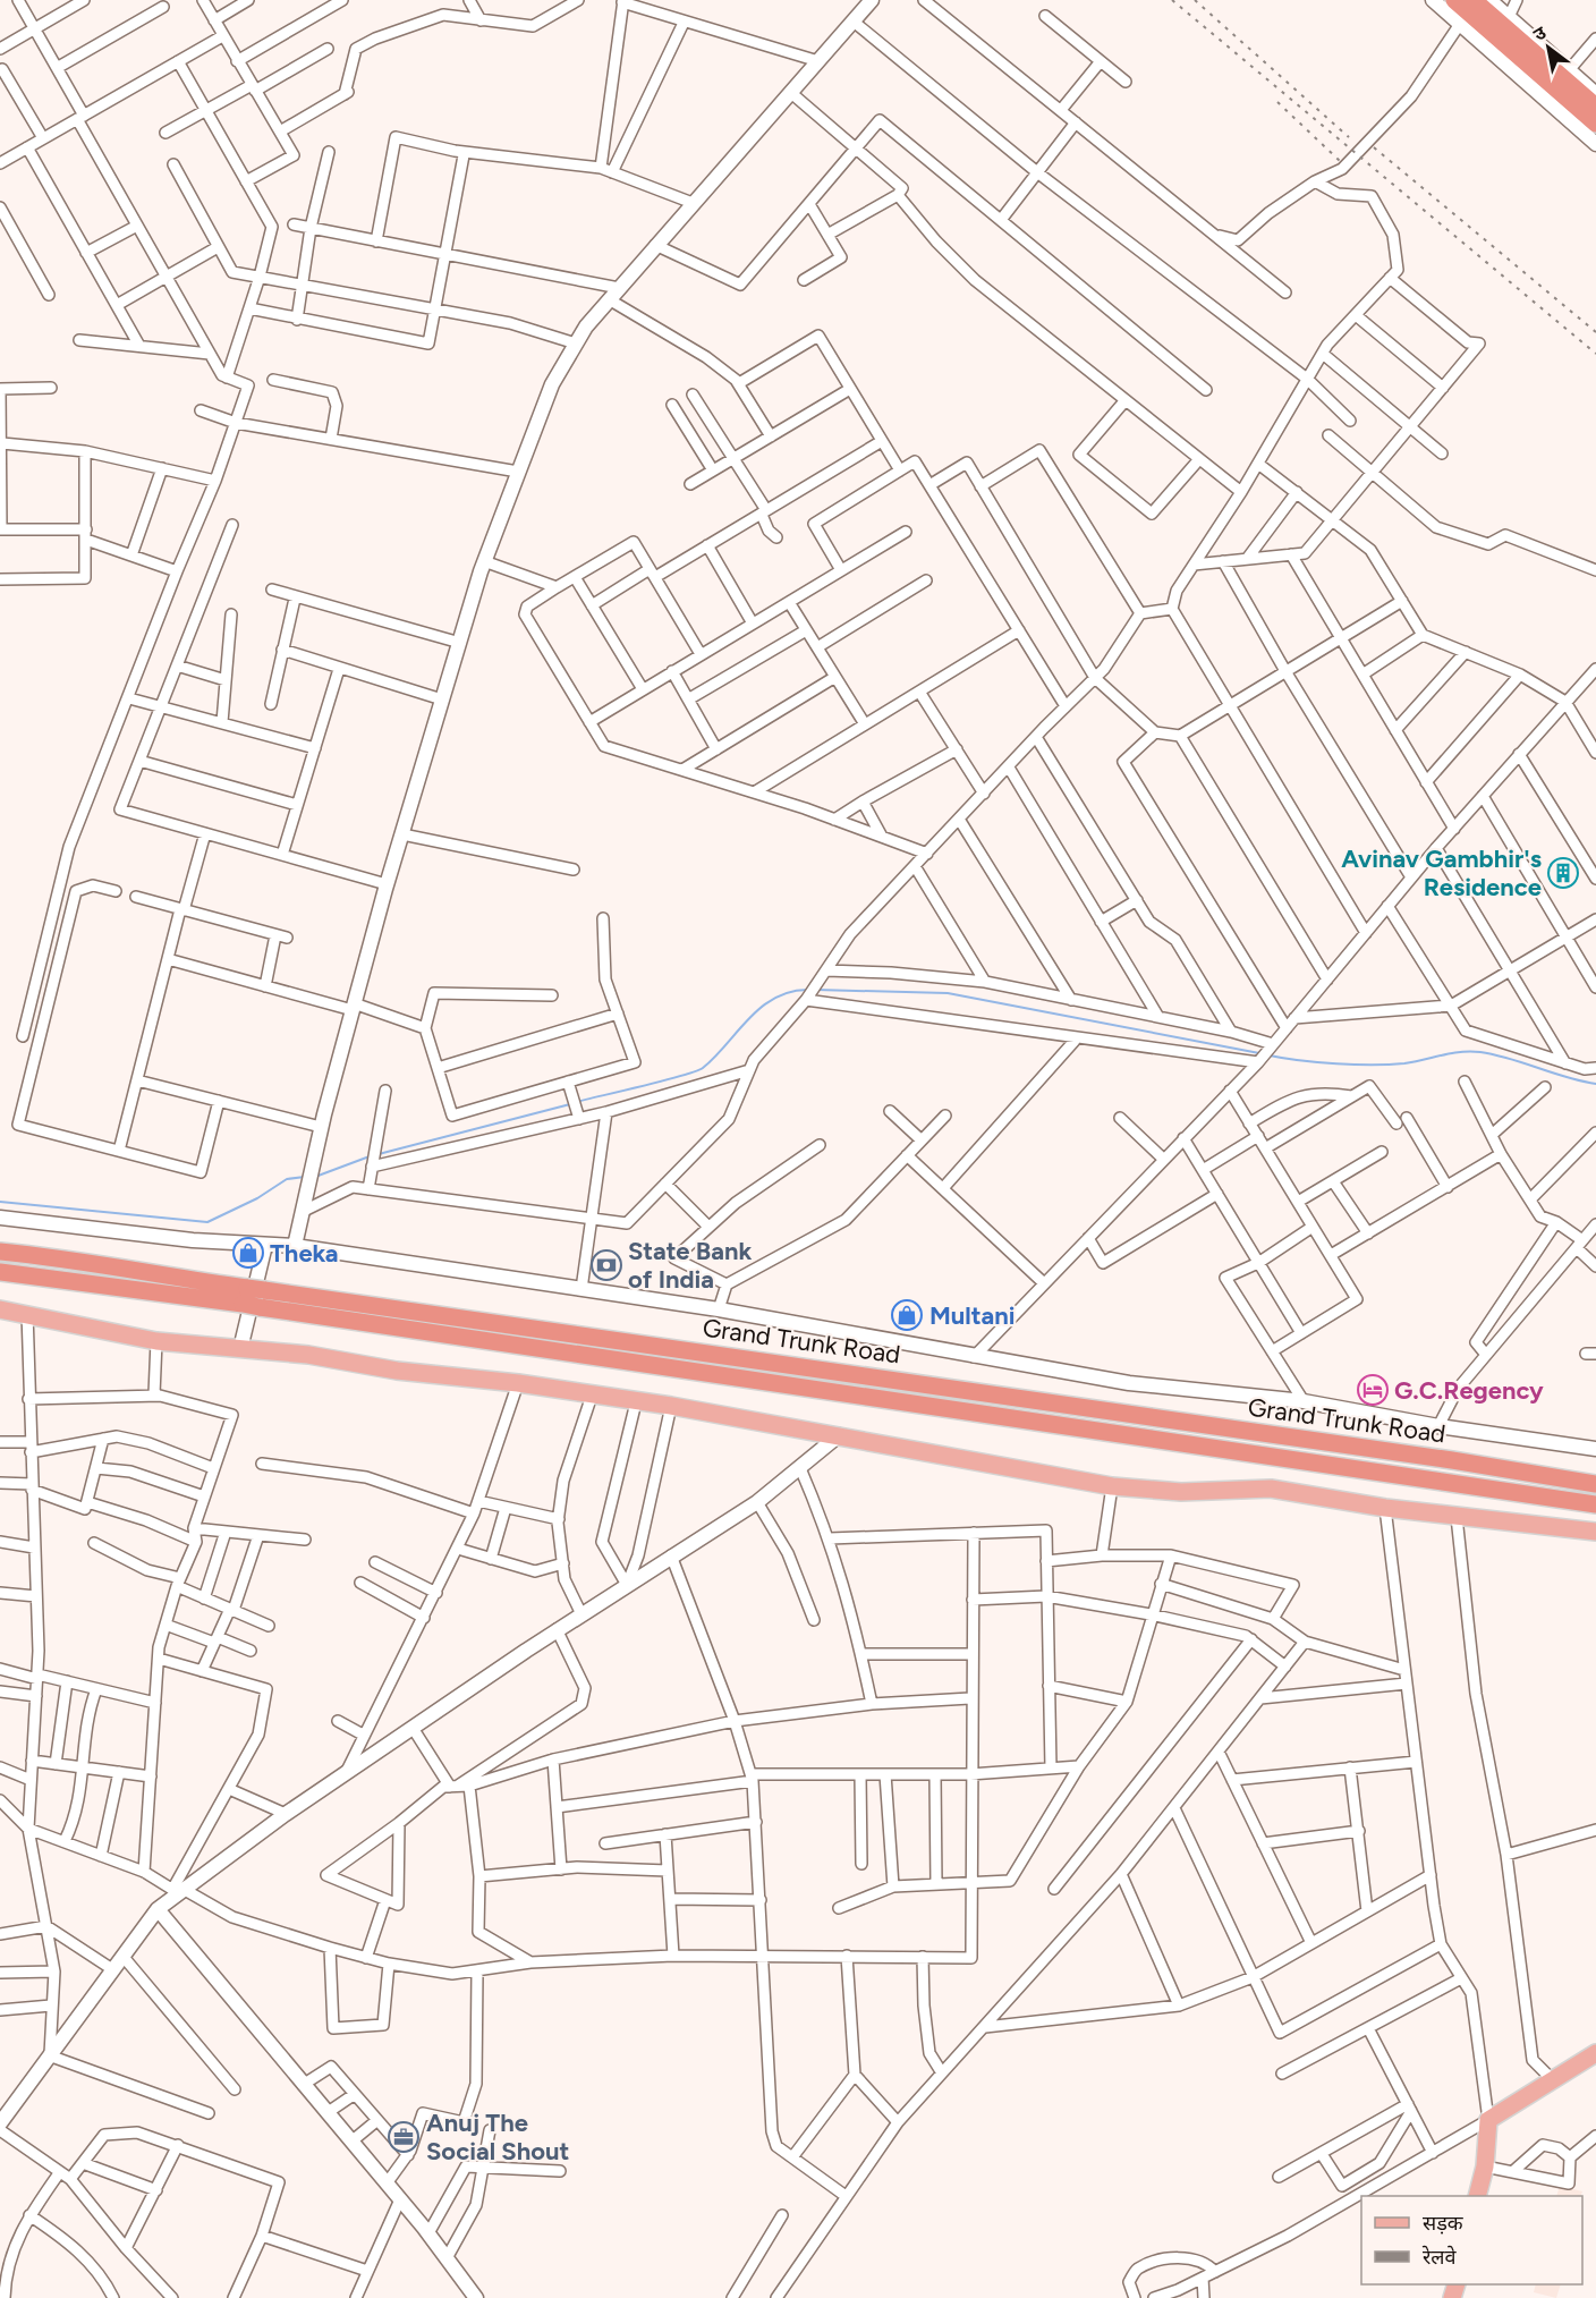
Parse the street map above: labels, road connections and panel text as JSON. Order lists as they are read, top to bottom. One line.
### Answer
{"streets":{"highway":["Grand Trunk Road"]},"places":{"building":["Avinav Gambhir's Residence"],"shop":["Theka","Multani"],"bank":["State Bank of India"],"hotel":["G.C.Regency"],"office":["Anuj The Social Shout"]},"legend":["सड़क","रेलवे"],"north":"top left"}
